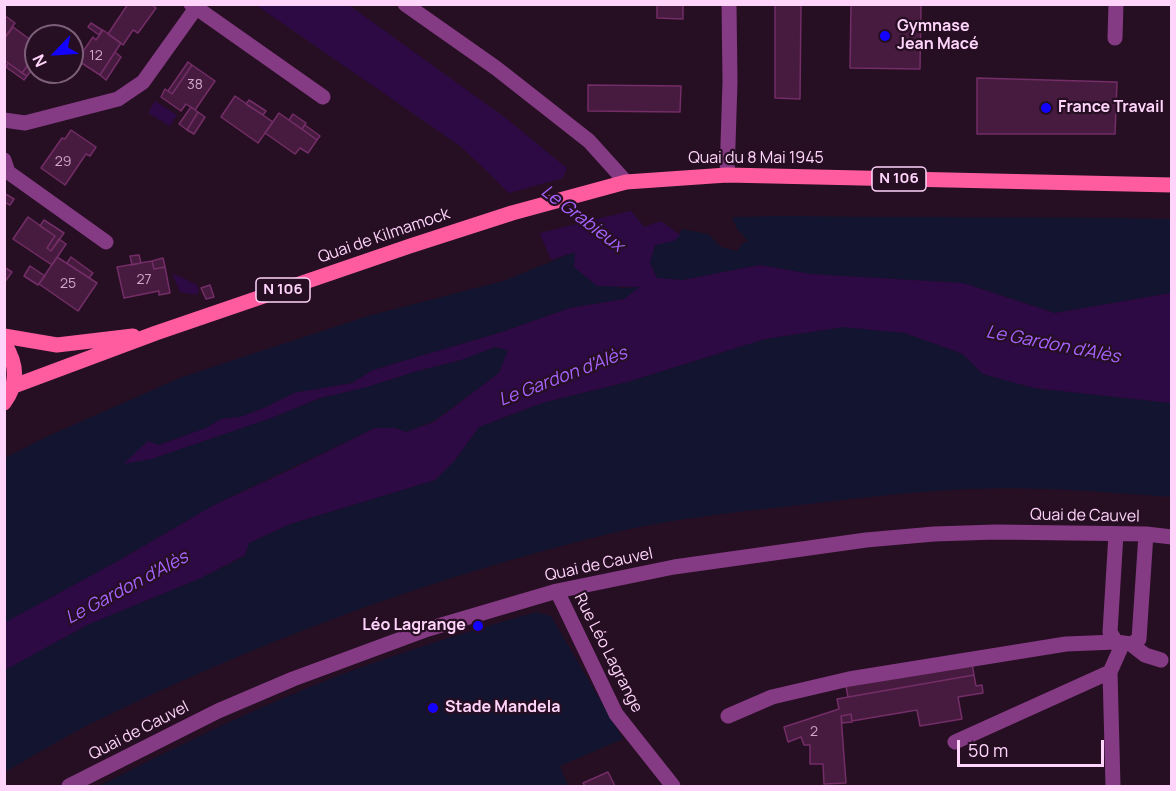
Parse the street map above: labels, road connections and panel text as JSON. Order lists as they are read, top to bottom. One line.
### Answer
{"streets":{"main road":["Quai du 8 Mai 1945","N 106","Quai de Kilmamock"],"street":["Quai de Cauvel","Rue Léo Lagrange"]},"crossings":[["Quai du 8 Mai 1945","Quai de Kilmamock"],["Quai de Cauvel","Rue Léo Lagrange"]],"water":["Le Grabieux","Le Gardon d'Alès"],"places":["Gymnase Jean Macé","France Travail","Léo Lagrange","Stade Mandela"],"house_numbers":["12","38","29","27","25","2"],"scale_bar":"50 m","north":"bottom left"}
